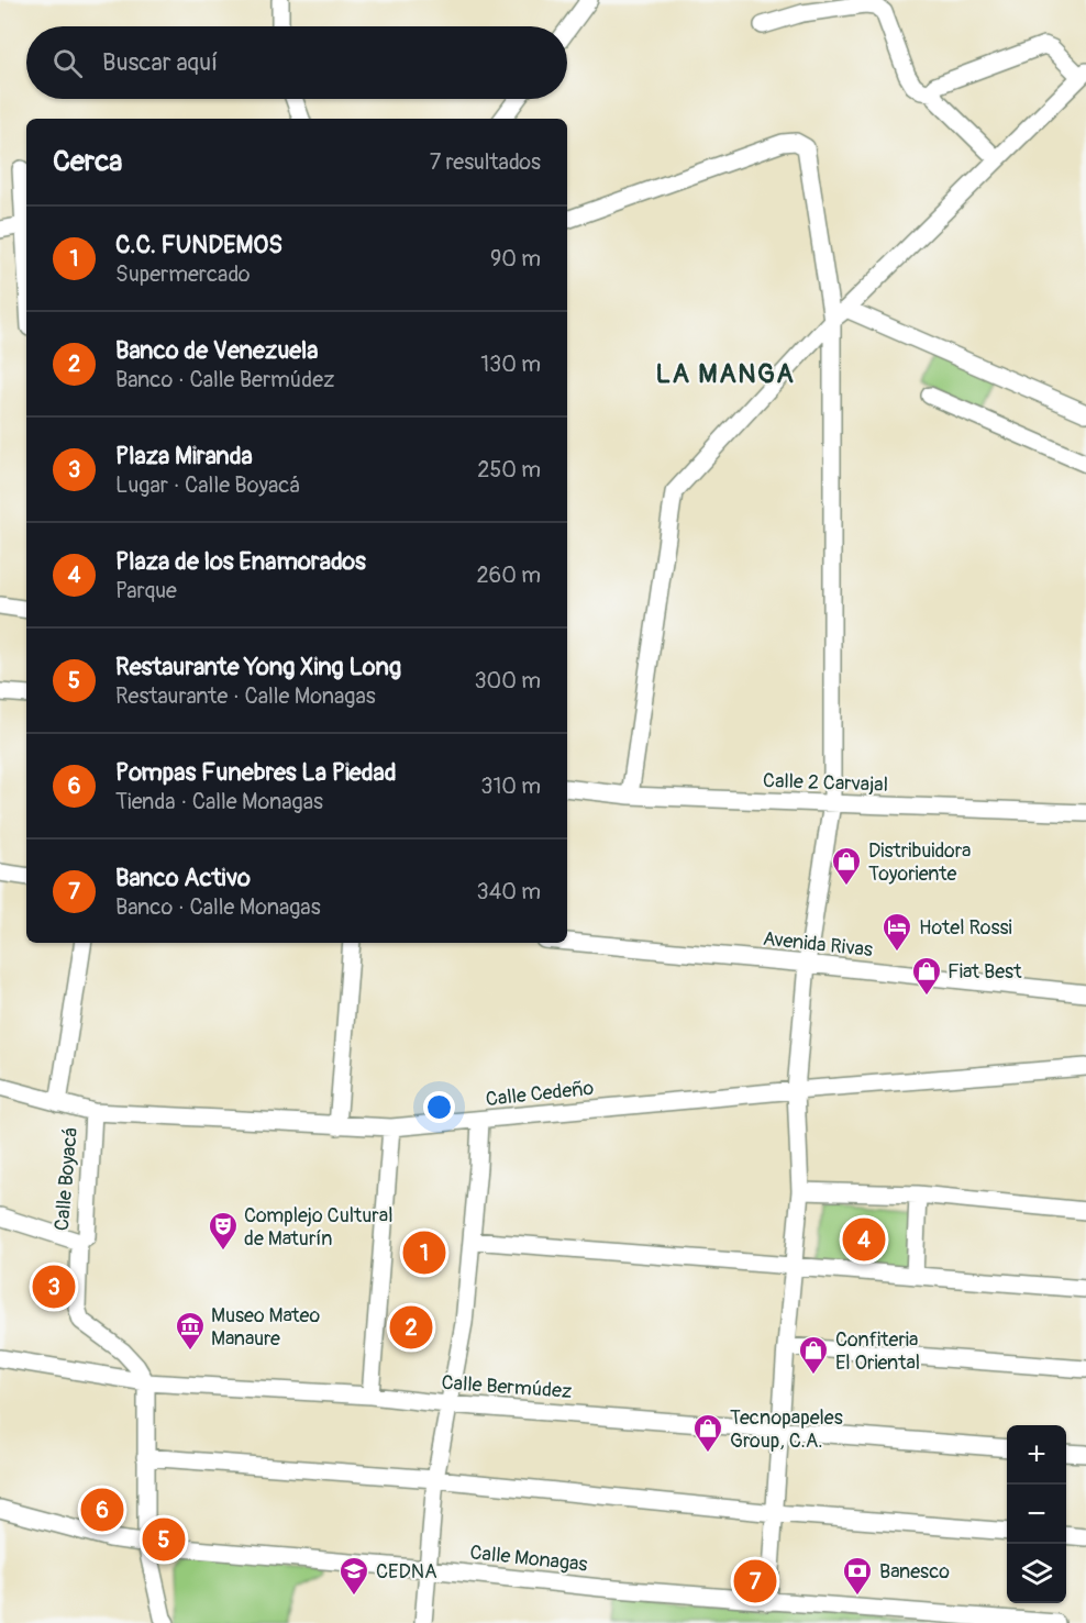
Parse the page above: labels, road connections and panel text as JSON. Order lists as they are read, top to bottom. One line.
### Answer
{"streets":{"street":["Calle 2 Carvajal","Avenida Rivas","Calle Cedeño","Calle Boyacá","Calle Bermúdez","Calle Monagas"]},"crossings":[["Calle Cedeño","Calle Boyacá"]],"districts":["LA MANGA"],"places":{"shop":["Distribuidora Toyoriente","Fiat Best","Confiteria El Oriental","Tecnopapeles Group, C.A."],"hotel":["Hotel Rossi"],"theatre":["Complejo Cultural de Maturín"],"museum":["Museo Mateo Manaure"],"school or university":["CEDNA"],"bank":["Banesco"]},"page":{"search":"Buscar aquí","heading":["Cerca","7 resultados"],"list":[{"mark":"1","name":"C.C. FUNDEMOS","note":"Supermercado","value":"90 m"},{"mark":"2","name":"Banco de Venezuela","note":"Banco · Calle Bermúdez","value":"130 m"},{"mark":"3","name":"Plaza Miranda","note":"Lugar · Calle Boyacá","value":"250 m"},{"mark":"4","name":"Plaza de los Enamorados","note":"Parque","value":"260 m"},{"mark":"5","name":"Restaurante Yong Xing Long","note":"Restaurante · Calle Monagas","value":"300 m"},{"mark":"6","name":"Pompas Funebres La Piedad","note":"Tienda · Calle Monagas","value":"310 m"},{"mark":"7","name":"Banco Activo","note":"Banco · Calle Monagas","value":"340 m"}],"pins":["4","1","3","2","6","5","7"],"map_buttons":["+","−"]}}
